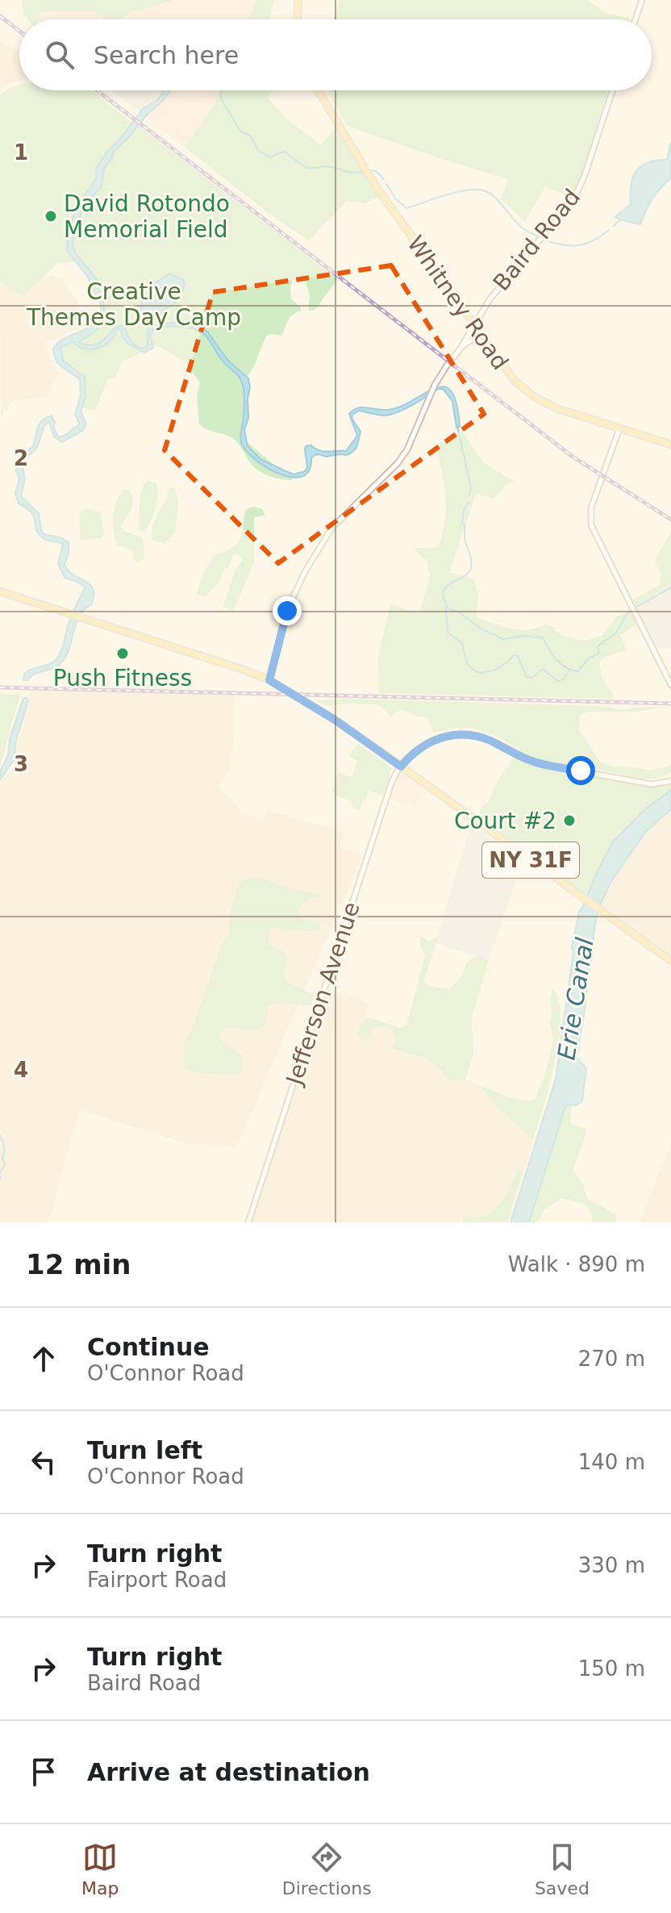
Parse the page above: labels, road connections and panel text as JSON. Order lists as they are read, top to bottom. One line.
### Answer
{"streets":{"main road":["Whitney Road","NY 31F"],"street":["Baird Road","Jefferson Avenue"]},"crossings":[["Baird Road","Whitney Road"],["NY 31F","Jefferson Avenue"]],"water":["Erie Canal"],"parks":["Creative Themes Day Camp"],"places":["David Rotondo Memorial Field","Push Fitness","Court #2"],"page":{"search":"Search here","heading":["12 min","Walk · 890 m"],"list":[["Continue","O'Connor Road","270 m"],["Turn left","O'Connor Road","140 m"],["Turn right","Fairport Road","330 m"],["Turn right","Baird Road","150 m"],"Arrive at destination"],"nav":["Map","Directions","Saved"]},"grid":{"rows":["1","2","3","4"]}}
